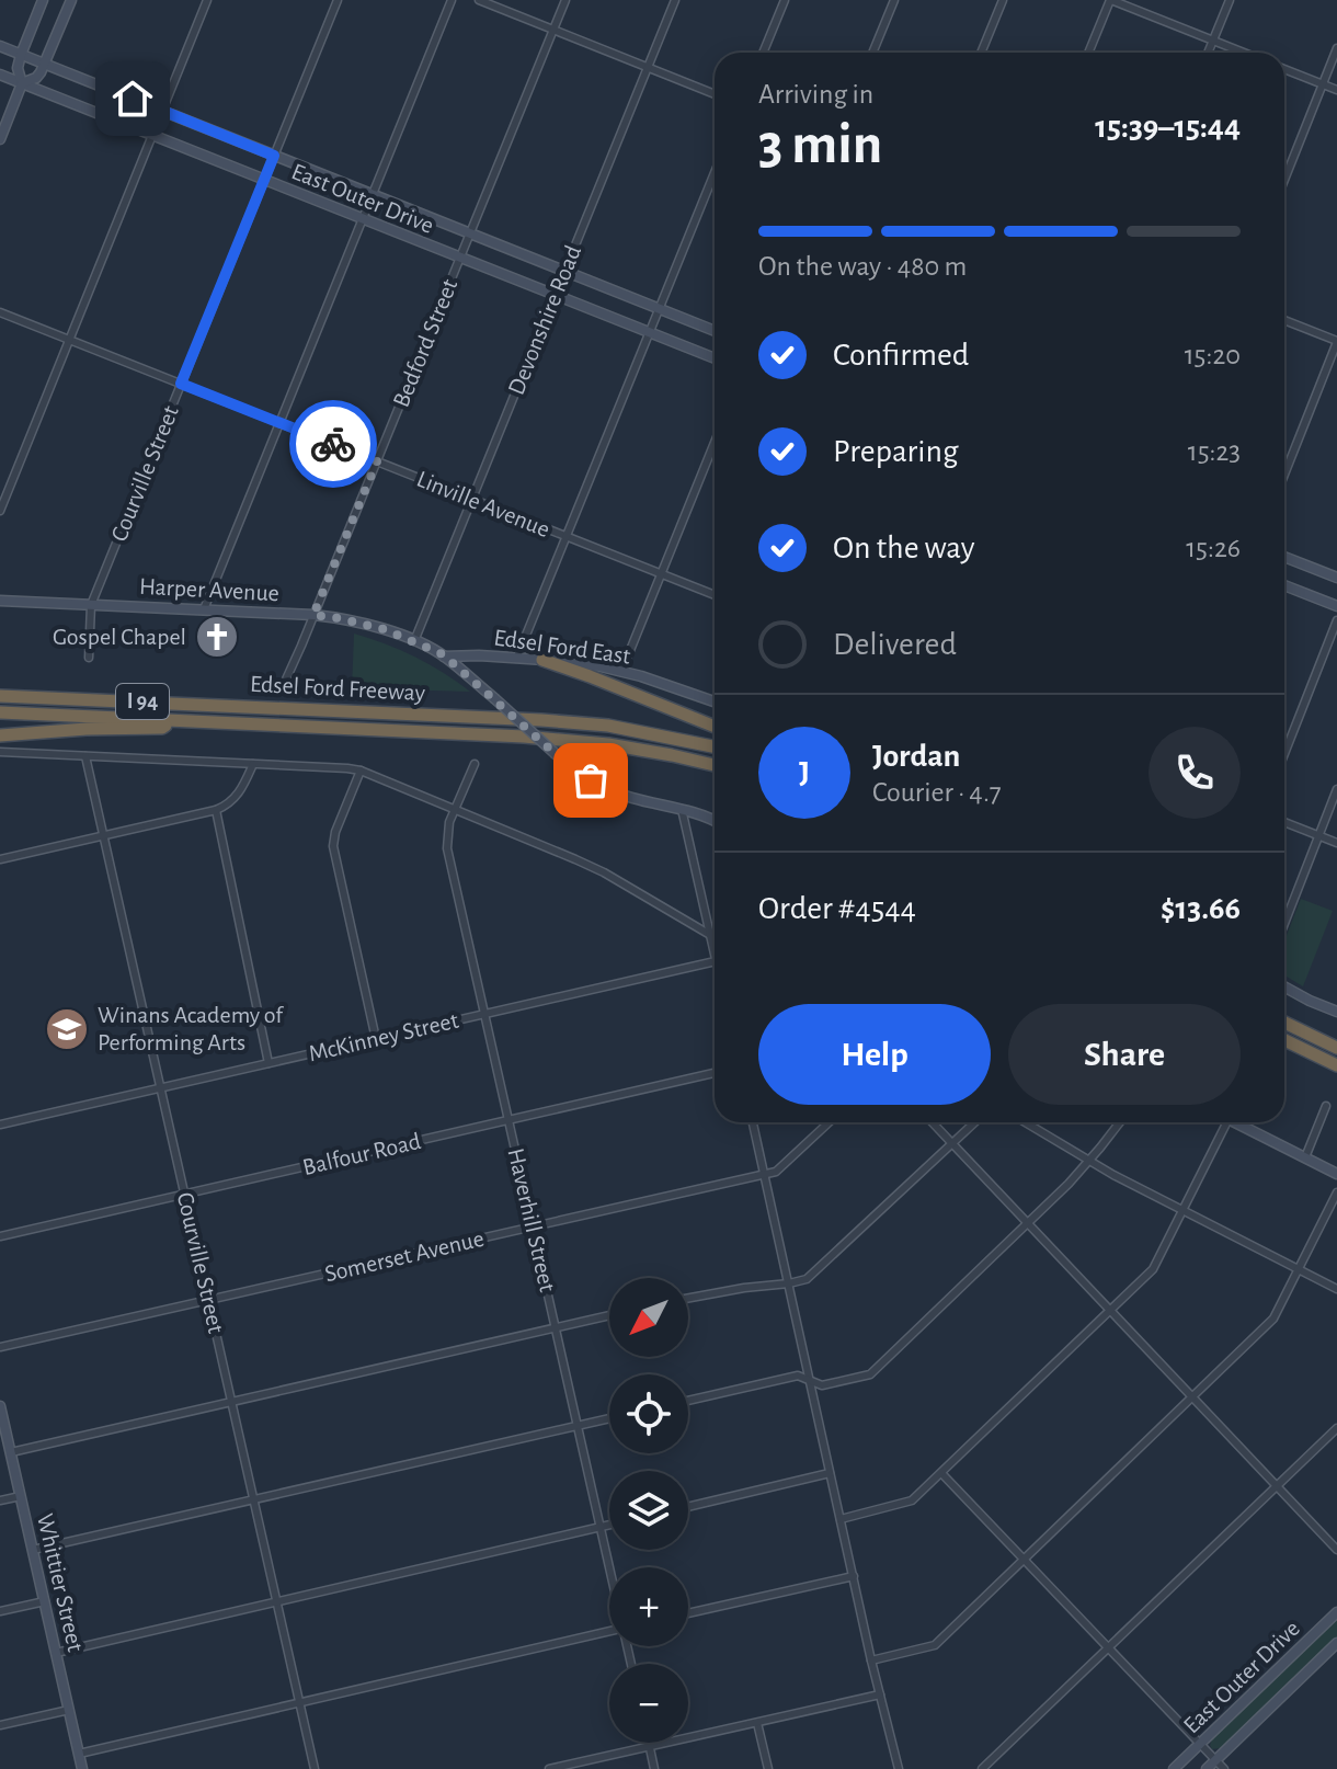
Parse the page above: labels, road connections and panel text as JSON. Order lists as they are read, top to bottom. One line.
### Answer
{"streets":{"highway":["Edsel Ford Freeway","I 94"],"street":["East Outer Drive","Devonshire Road","Bedford Street","Courville Street","Linville Avenue","Harper Avenue","Edsel Ford East","McKinney Street","Balfour Road","Haverhill Street","Somerset Avenue","Whittier Street"]},"crossings":[["East Outer Drive","Devonshire Road"],["East Outer Drive","Bedford Street"],["East Outer Drive","Courville Street"],["Devonshire Road","Linville Avenue"],["Devonshire Road","Harper Avenue"],["Bedford Street","Linville Avenue"],["Bedford Street","Harper Avenue"],["Courville Street","Linville Avenue"],["Courville Street","Harper Avenue"],["Courville Street","McKinney Street"],["Courville Street","Balfour Road"],["Courville Street","Somerset Avenue"],["Harper Avenue","Edsel Ford East"],["McKinney Street","Haverhill Street"],["Balfour Road","Haverhill Street"],["Haverhill Street","Somerset Avenue"]],"places":{"church":["Gospel Chapel"],"school or university":["Winans Academy of Performing Arts"]},"north":"bottom left","page":{"heading":["3 min","Arriving in","15:39–15:44"],"panel":["Jordan","Courier · 4.7","Order #4544","$13.66"],"bar":"On the way · 480 m","list":[["Confirmed","15:20"],["Preparing","15:23"],["On the way","15:26"],"Delivered"],"round":"J","buttons":["Help","Share"],"map_buttons":["+","−"]}}
